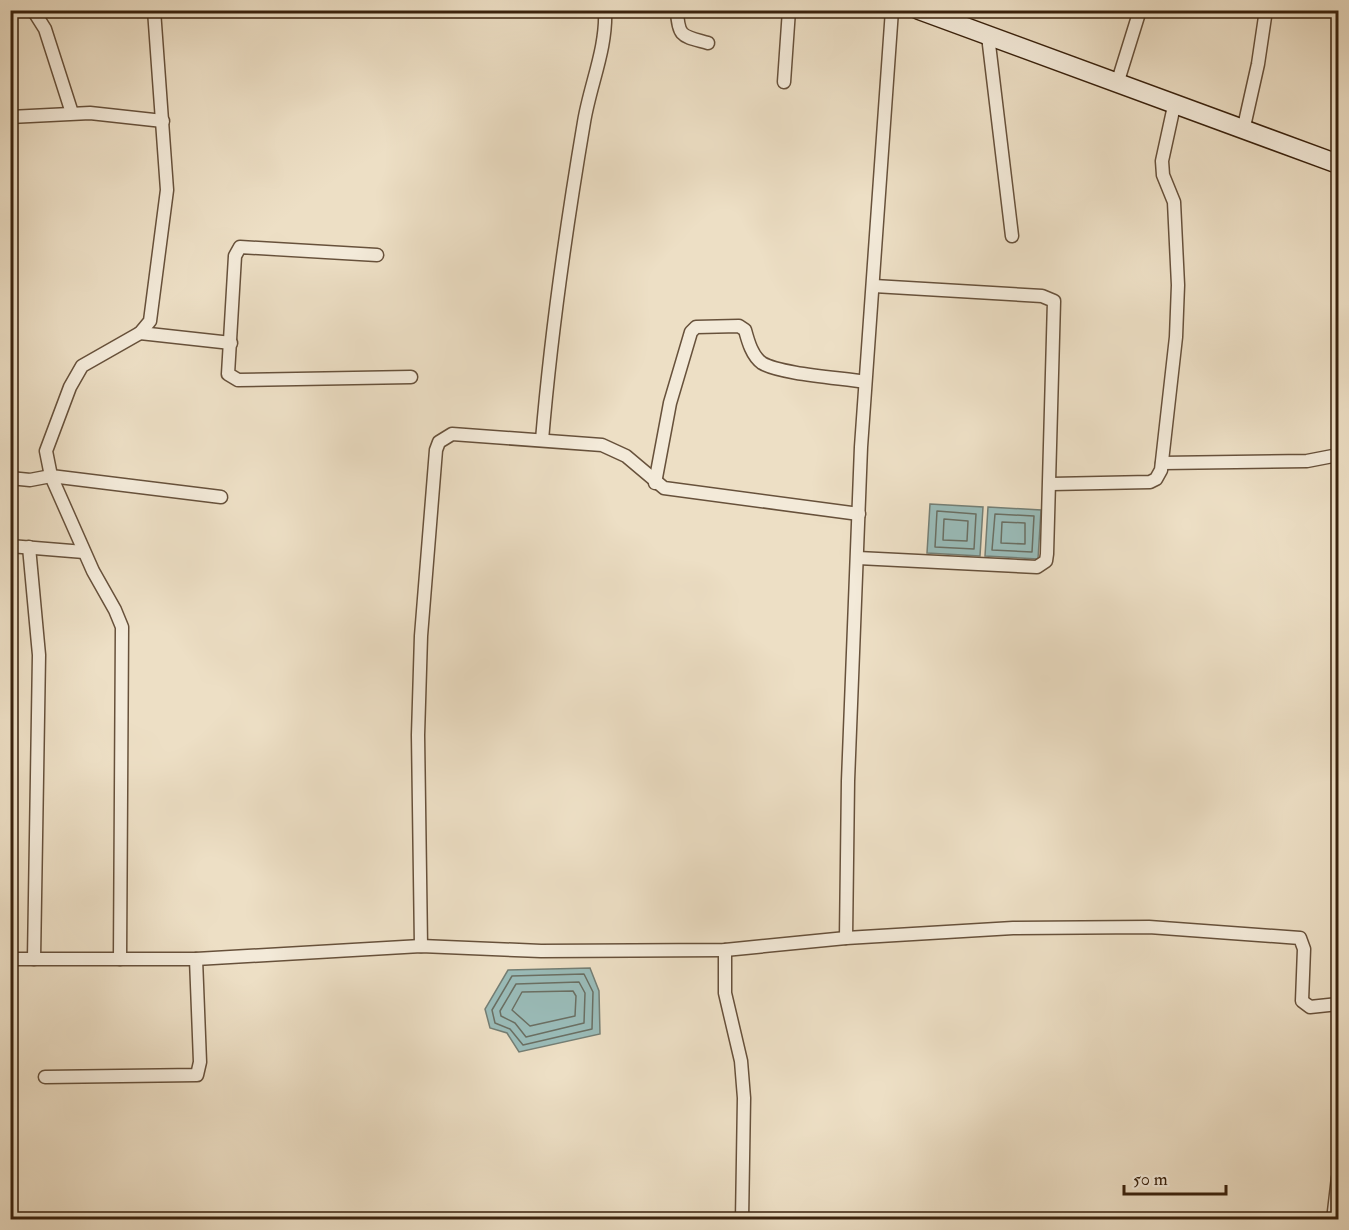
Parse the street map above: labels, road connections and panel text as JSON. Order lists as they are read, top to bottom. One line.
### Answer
{"scale_bar":"50 m"}
